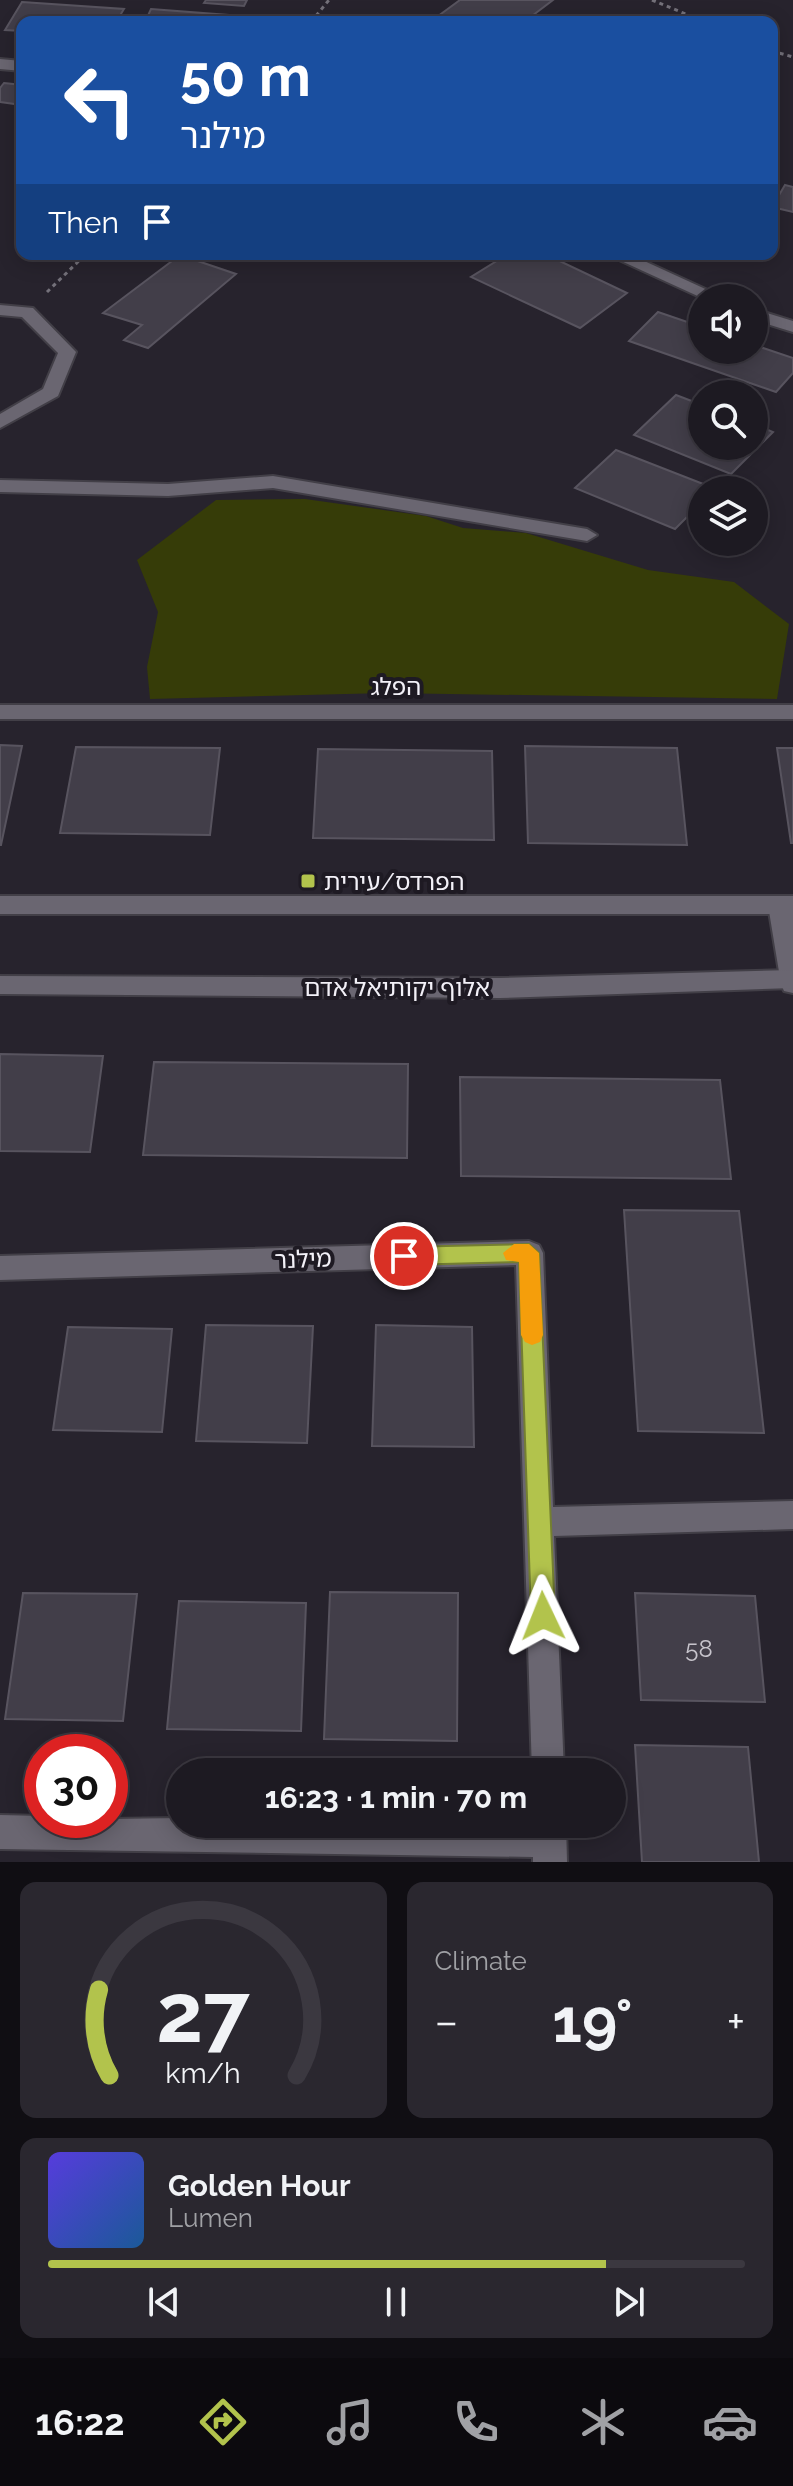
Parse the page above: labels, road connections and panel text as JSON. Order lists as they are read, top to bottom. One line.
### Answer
{"streets":{"street":["הפלג","אלוף יקותיאל אדם","מילנר"]},"places":{"transit":["הפרדס/עירית"]},"house_numbers":["58"],"page":{"turn":["50 m","מילנר"],"then":"Then","limit":"30","trip":"16:23 · 1 min · 70 m","tile":"Climate","heat":["−","19°","+"],"song":["Golden Hour","Lumen"],"tabs":"16:22","gauge":["27","km/h"]}}
